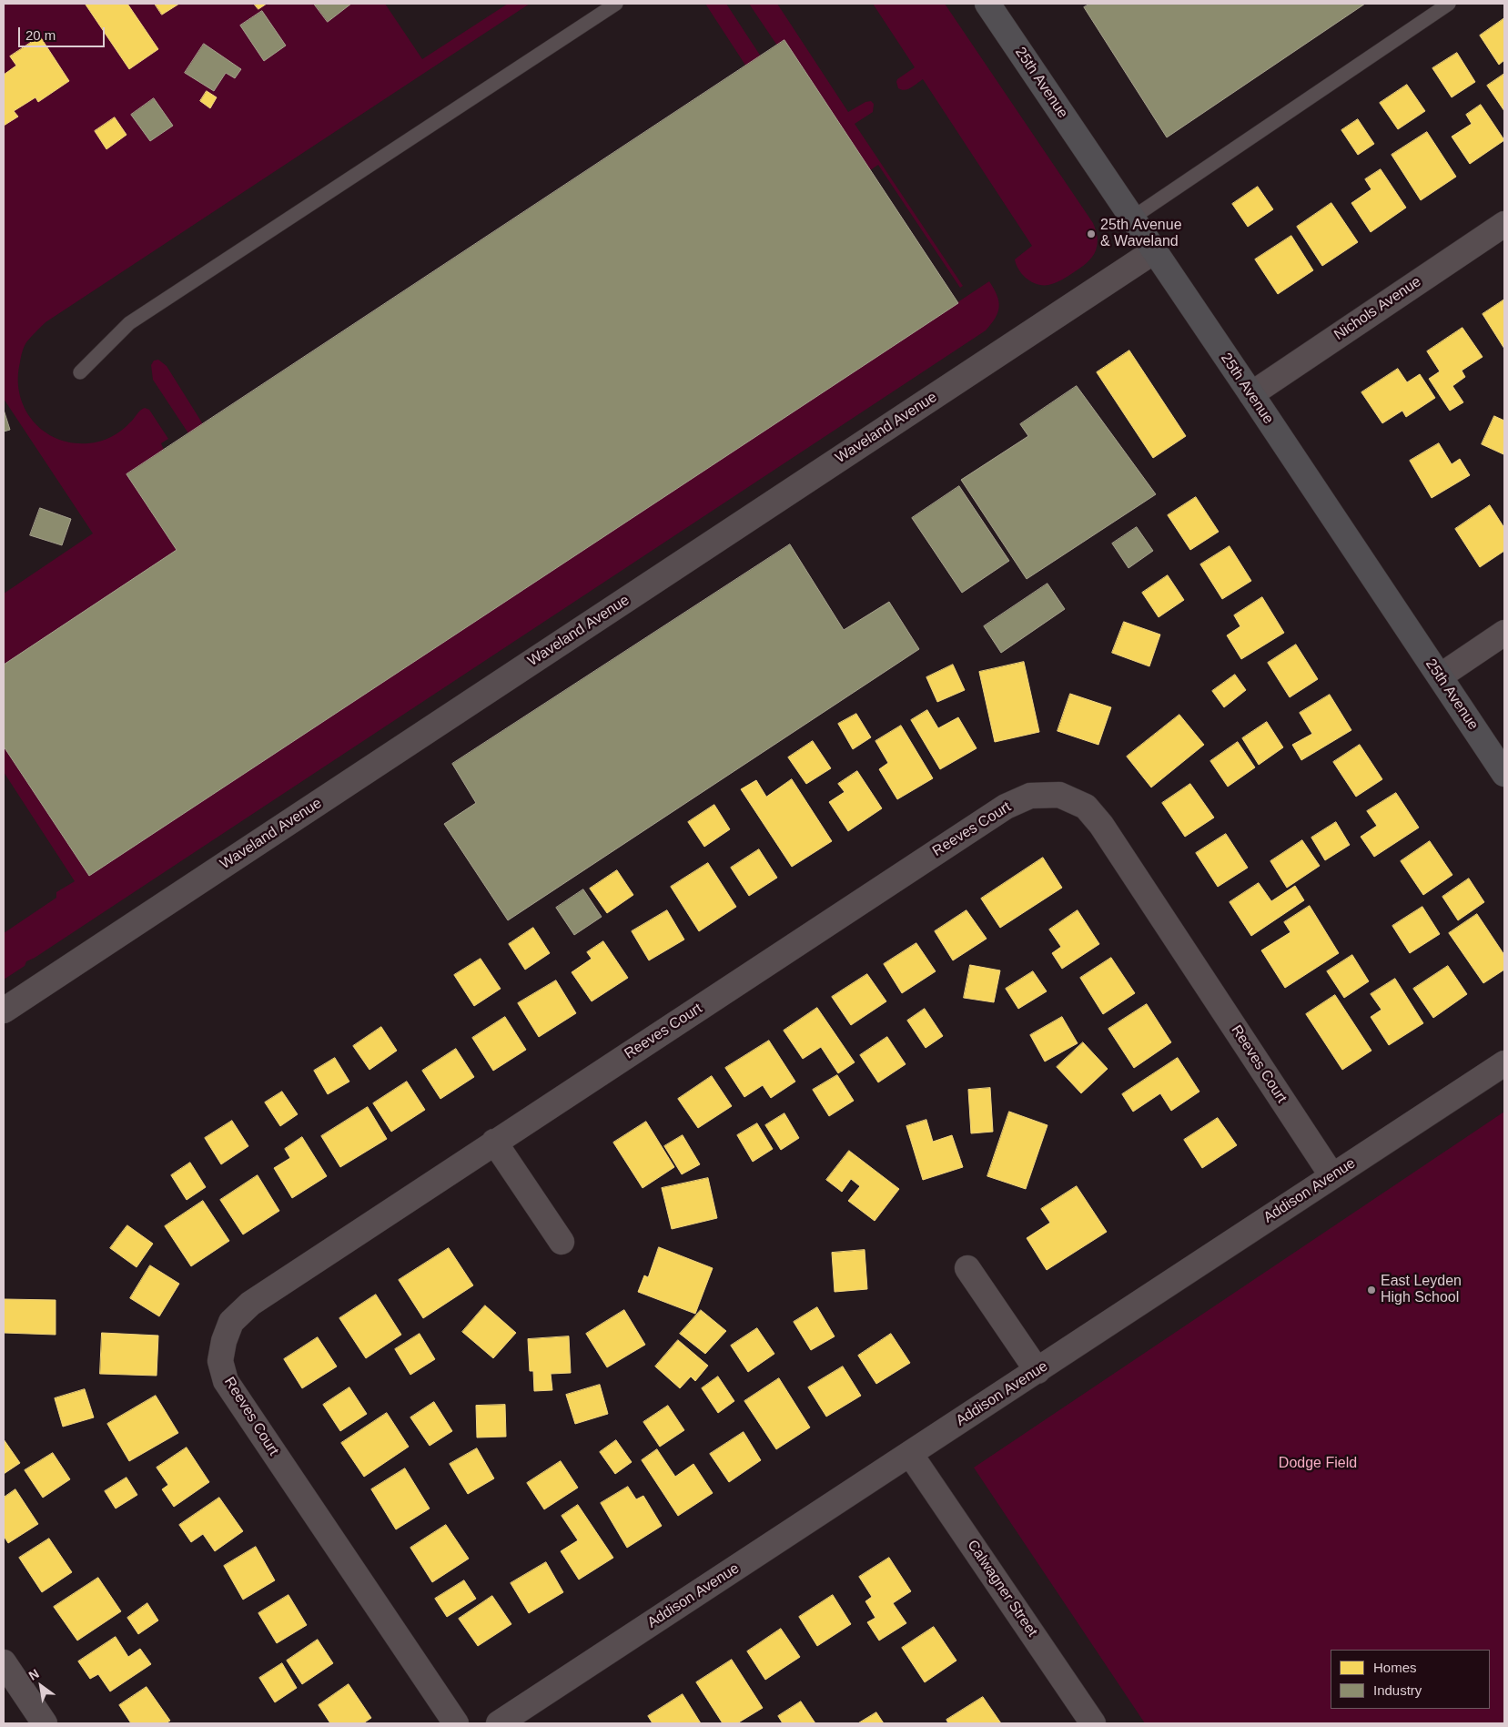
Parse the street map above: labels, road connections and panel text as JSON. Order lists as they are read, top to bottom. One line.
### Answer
{"streets":{"street":["25th Avenue","Nichols Avenue","Waveland Avenue","Reeves Court","Addison Avenue","Calwagner Street"]},"crossings":[["25th Avenue","Nichols Avenue"],["25th Avenue","Waveland Avenue"],["Reeves Court","Addison Avenue"],["Addison Avenue","Calwagner Street"]],"parks":["Dodge Field"],"places":["25th Avenue & Waveland","East Leyden High School"],"legend":["Homes","Industry"],"scale_bar":"20 m","north":"top left"}
